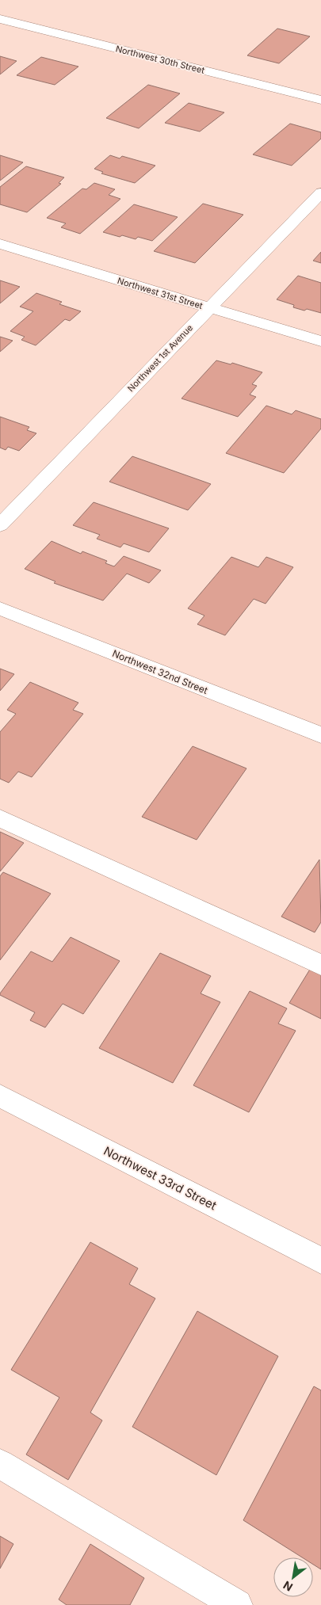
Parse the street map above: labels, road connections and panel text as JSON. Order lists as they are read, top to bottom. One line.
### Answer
{"streets":{"street":["Northwest 30th Street","Northwest 31st Street","Northwest 1st Avenue","Northwest 32nd Street","Northwest 33rd Street"]},"crossings":[["Northwest 31st Street","Northwest 1st Avenue"]],"north":"bottom left"}
